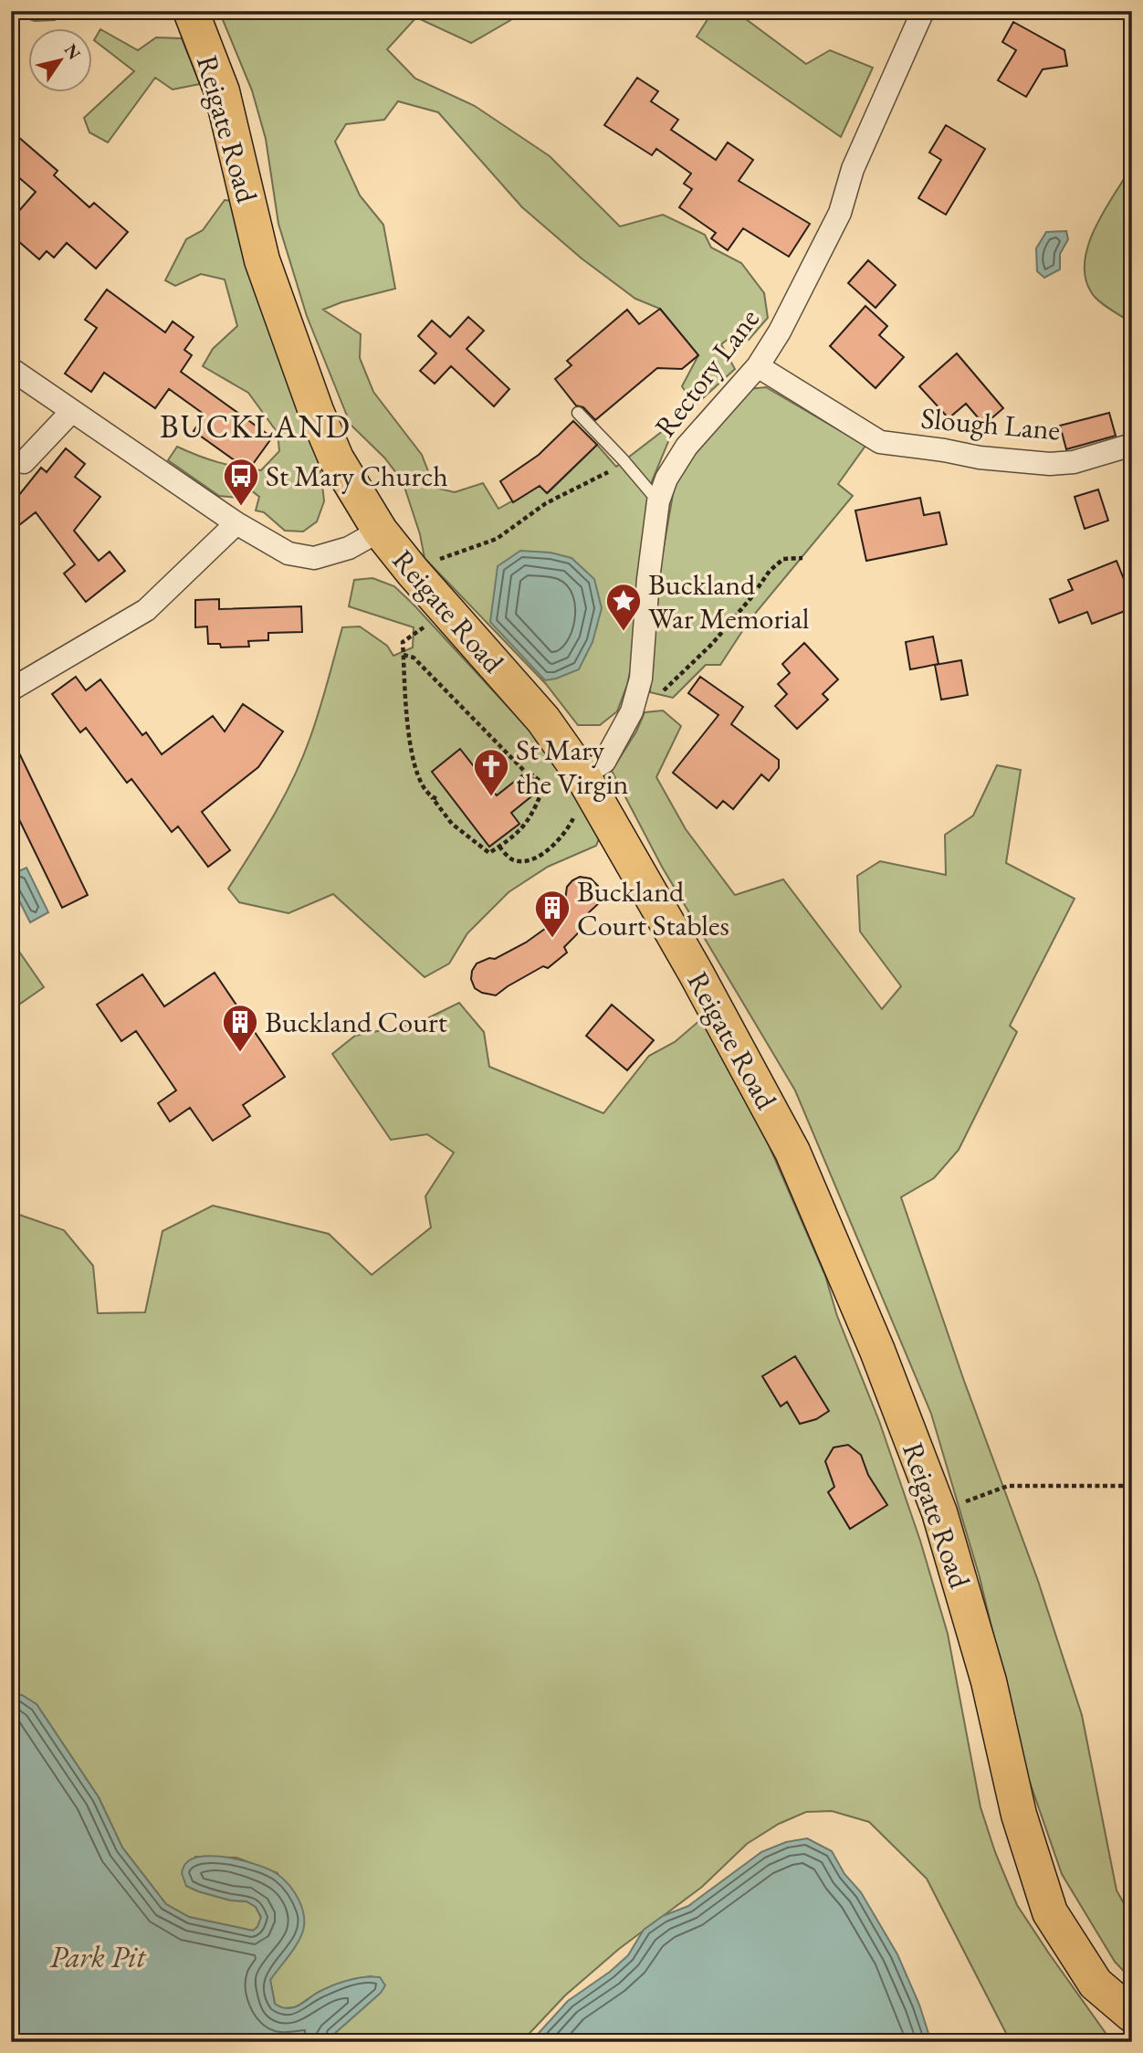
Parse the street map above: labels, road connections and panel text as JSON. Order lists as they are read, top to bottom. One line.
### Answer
{"streets":{"main road":["Reigate Road"],"street":["Rectory Lane","Slough Lane"]},"crossings":[["Reigate Road","Rectory Lane"],["Rectory Lane","Slough Lane"]],"districts":["BUCKLAND"],"water":["Park Pit"],"places":{"bus stop":["St Mary Church"],"place":["Buckland War Memorial"],"church":["St Mary the Virgin"],"building":["Buckland Court Stables","Buckland Court"]},"north":"top right"}
